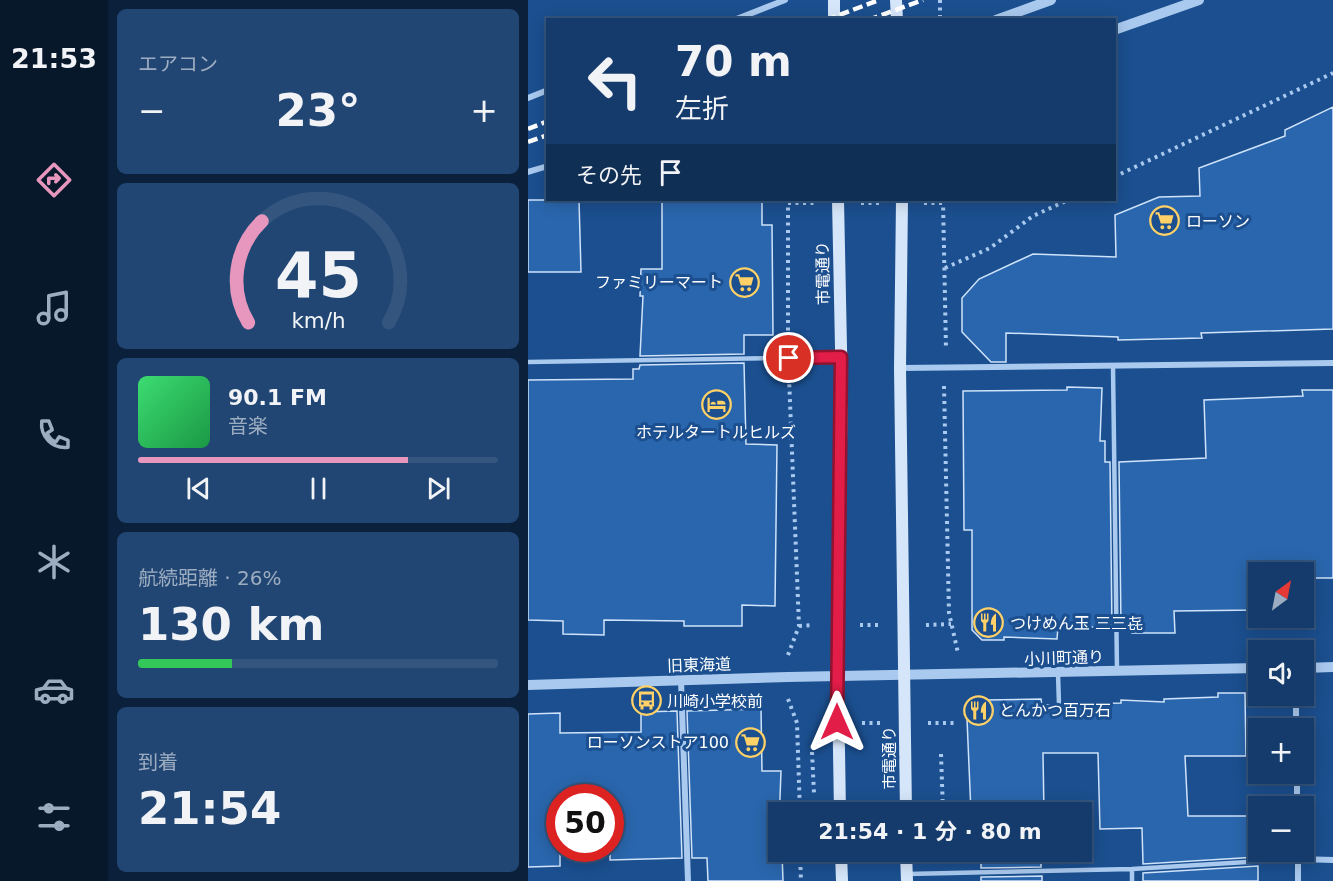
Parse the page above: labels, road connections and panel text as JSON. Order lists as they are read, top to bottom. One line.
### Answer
{"streets":{"main road":["市電通り"],"street":["小川町通り","旧東海道"]},"crossings":[["市電通り","小川町通り"],["市電通り","旧東海道"],["小川町通り","旧東海道"]],"places":{"supermarket":["ローソン","ファミリーマート","ローソンストア100"],"hotel":["ホテルタートルヒルズ"],"restaurant":["つけめん玉 三三㐂","とんかつ百万石"],"bus stop":["川崎小学校前"]},"north":"top right","page":{"tabs":"21:53","tile":["エアコン",["航続距離 · 26%","130 km"],["到着","21:54"]],"turn":["70 m","左折"],"heat":["−","23°","+"],"then":"その先","song":["90.1 FM","音楽"],"map_buttons":["+","−"],"limit":"50","trip":"21:54 · 1 分 · 80 m","gauge":["45","km/h"]}}
